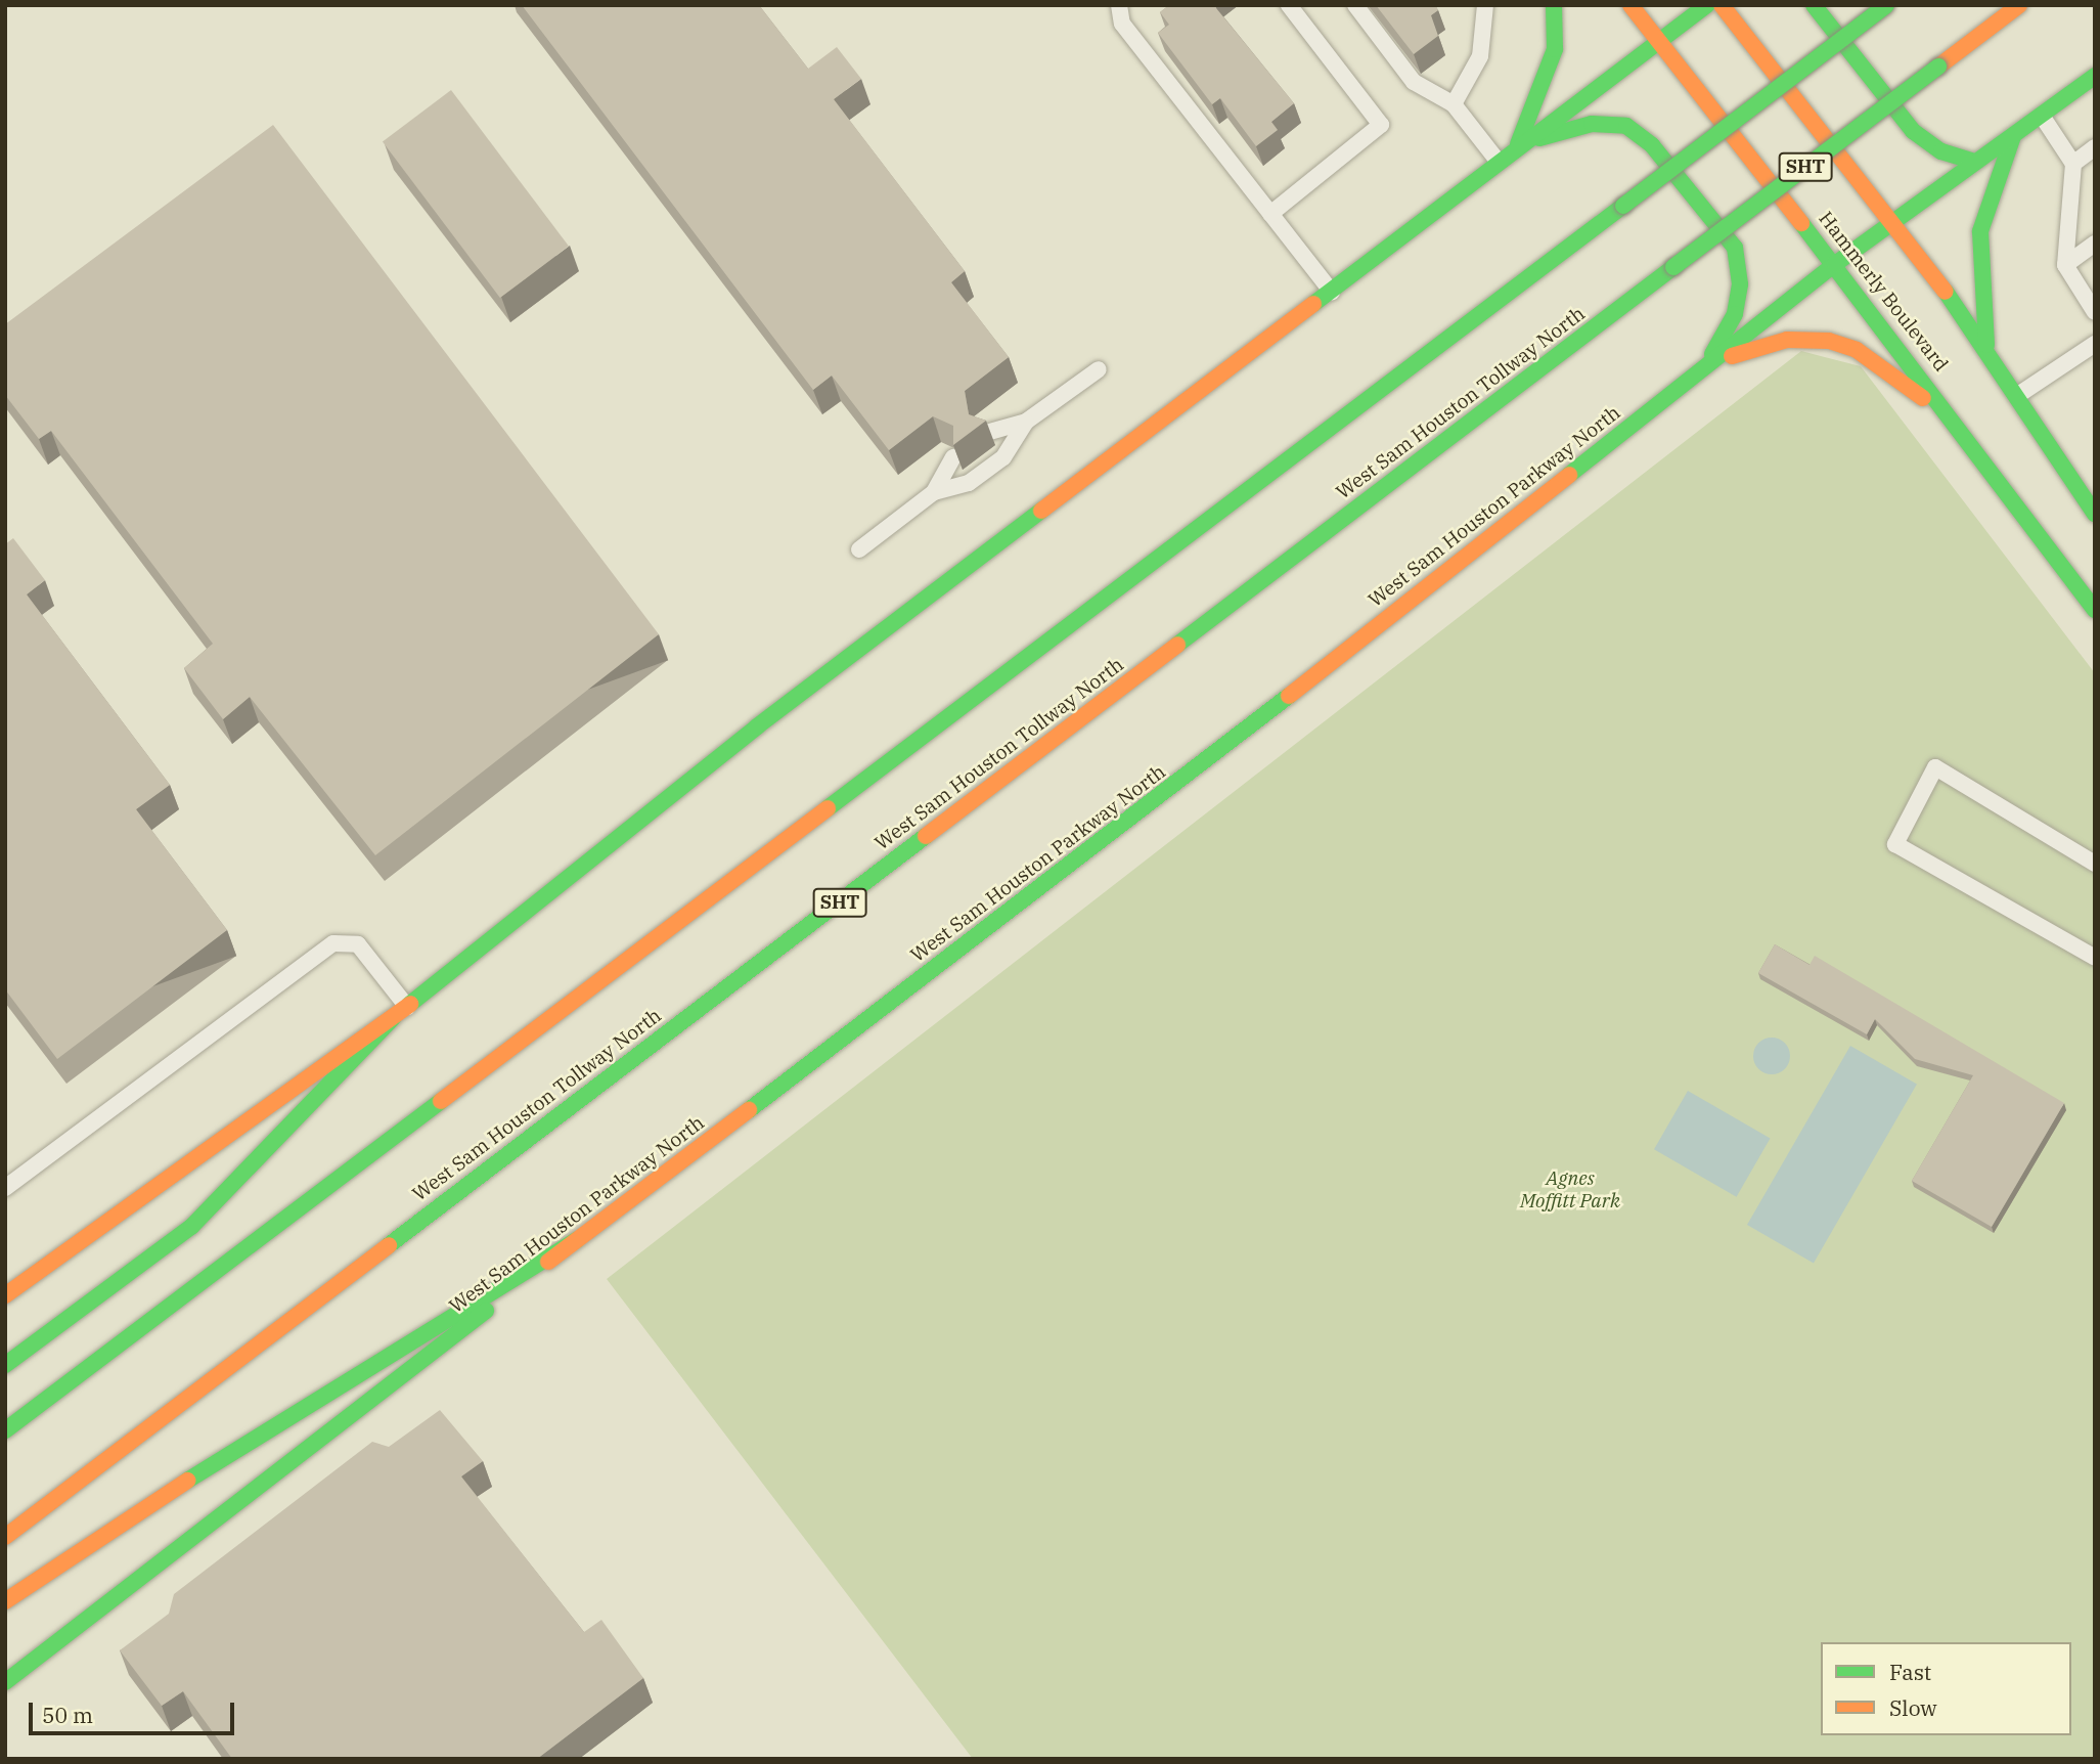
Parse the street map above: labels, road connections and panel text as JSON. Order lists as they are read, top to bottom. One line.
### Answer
{"streets":{"main road":["SHT","Hammerly Boulevard","West Sam Houston Tollway North","West Sam Houston Parkway North"]},"crossings":[["Hammerly Boulevard","West Sam Houston Parkway North"]],"parks":["Agnes Moffitt Park"],"legend":["Fast","Slow"],"scale_bar":"50 m"}
